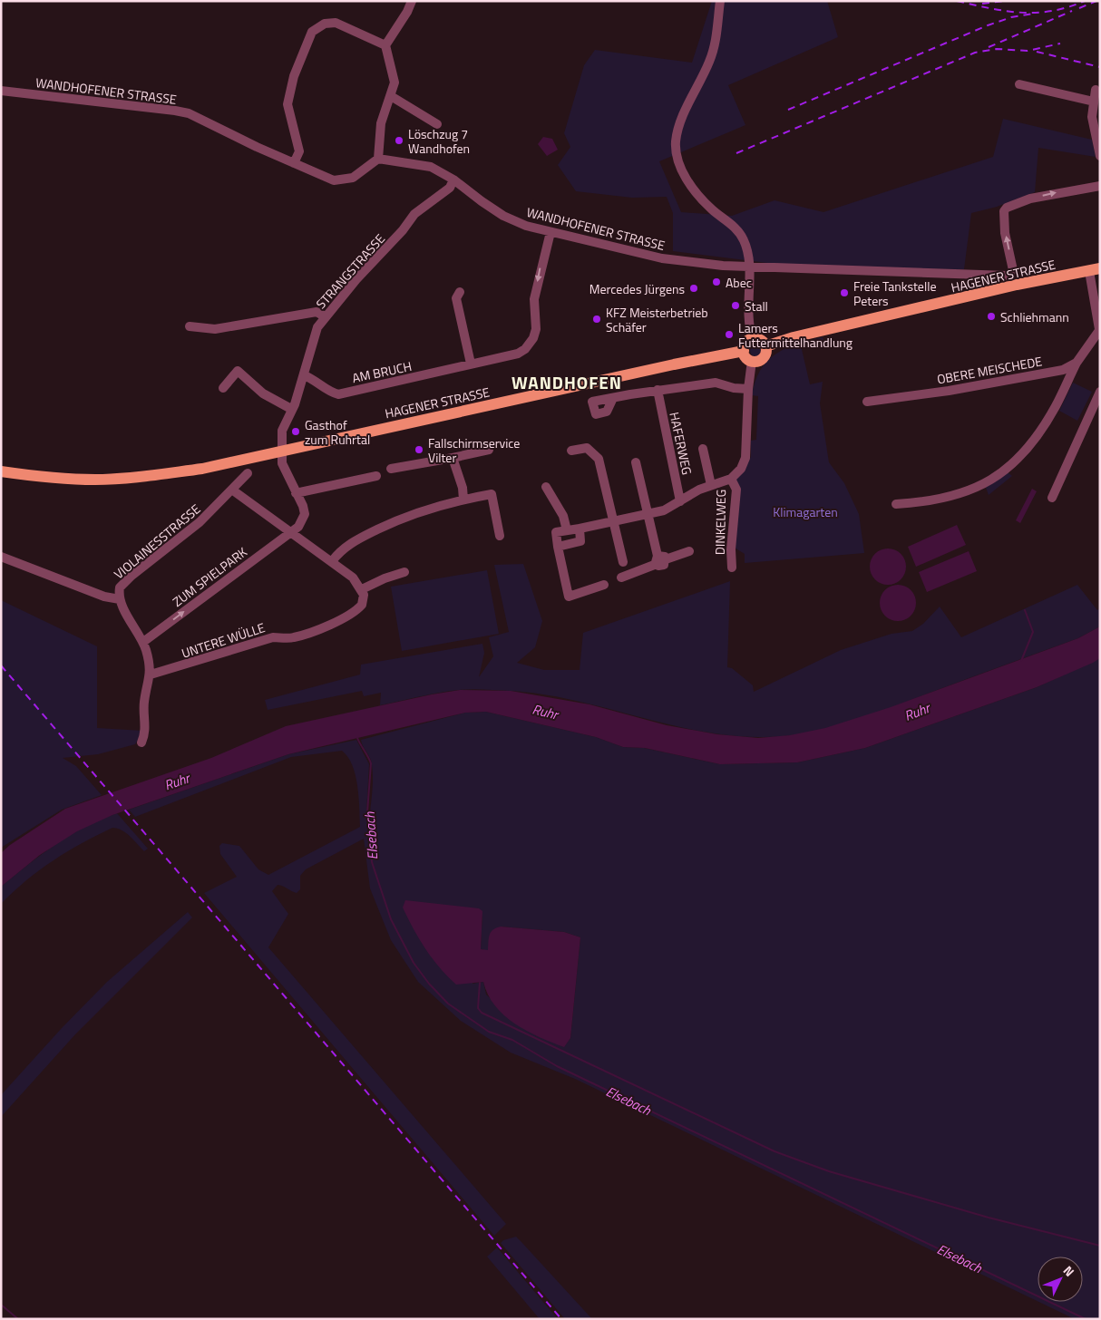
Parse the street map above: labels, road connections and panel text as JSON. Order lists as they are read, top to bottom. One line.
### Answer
{"streets":{"main road":["HAGENER STRASSE"],"street":["WANDHOFENER STRASSE","STRANGSTRASSE","OBERE MEISCHEDE","AM BRUCH","HAFERWEG","DINKELWEG","VIOLAINESSTRASSE","ZUM SPIELPARK","UNTERE WÜLLE"]},"crossings":[["WANDHOFENER STRASSE","STRANGSTRASSE"],["WANDHOFENER STRASSE","AM BRUCH"],["STRANGSTRASSE","HAGENER STRASSE"],["STRANGSTRASSE","AM BRUCH"],["VIOLAINESSTRASSE","ZUM SPIELPARK"],["VIOLAINESSTRASSE","UNTERE WÜLLE"]],"one_way":["AM BRUCH","ZUM SPIELPARK"],"districts":["WANDHOFEN"],"water":["Ruhr","Elsebach"],"parks":["Klimagarten"],"places":["Löschzug 7 Wandhofen","Abec","Mercedes Jürgens","Freie Tankstelle Peters","Stall","Schliehmann","KFZ Meisterbetrieb Schäfer","Lamers Futtermittelhandlung","Gasthof zum Ruhrtal","Fallschirmservice Vilter"],"north":"top right"}
